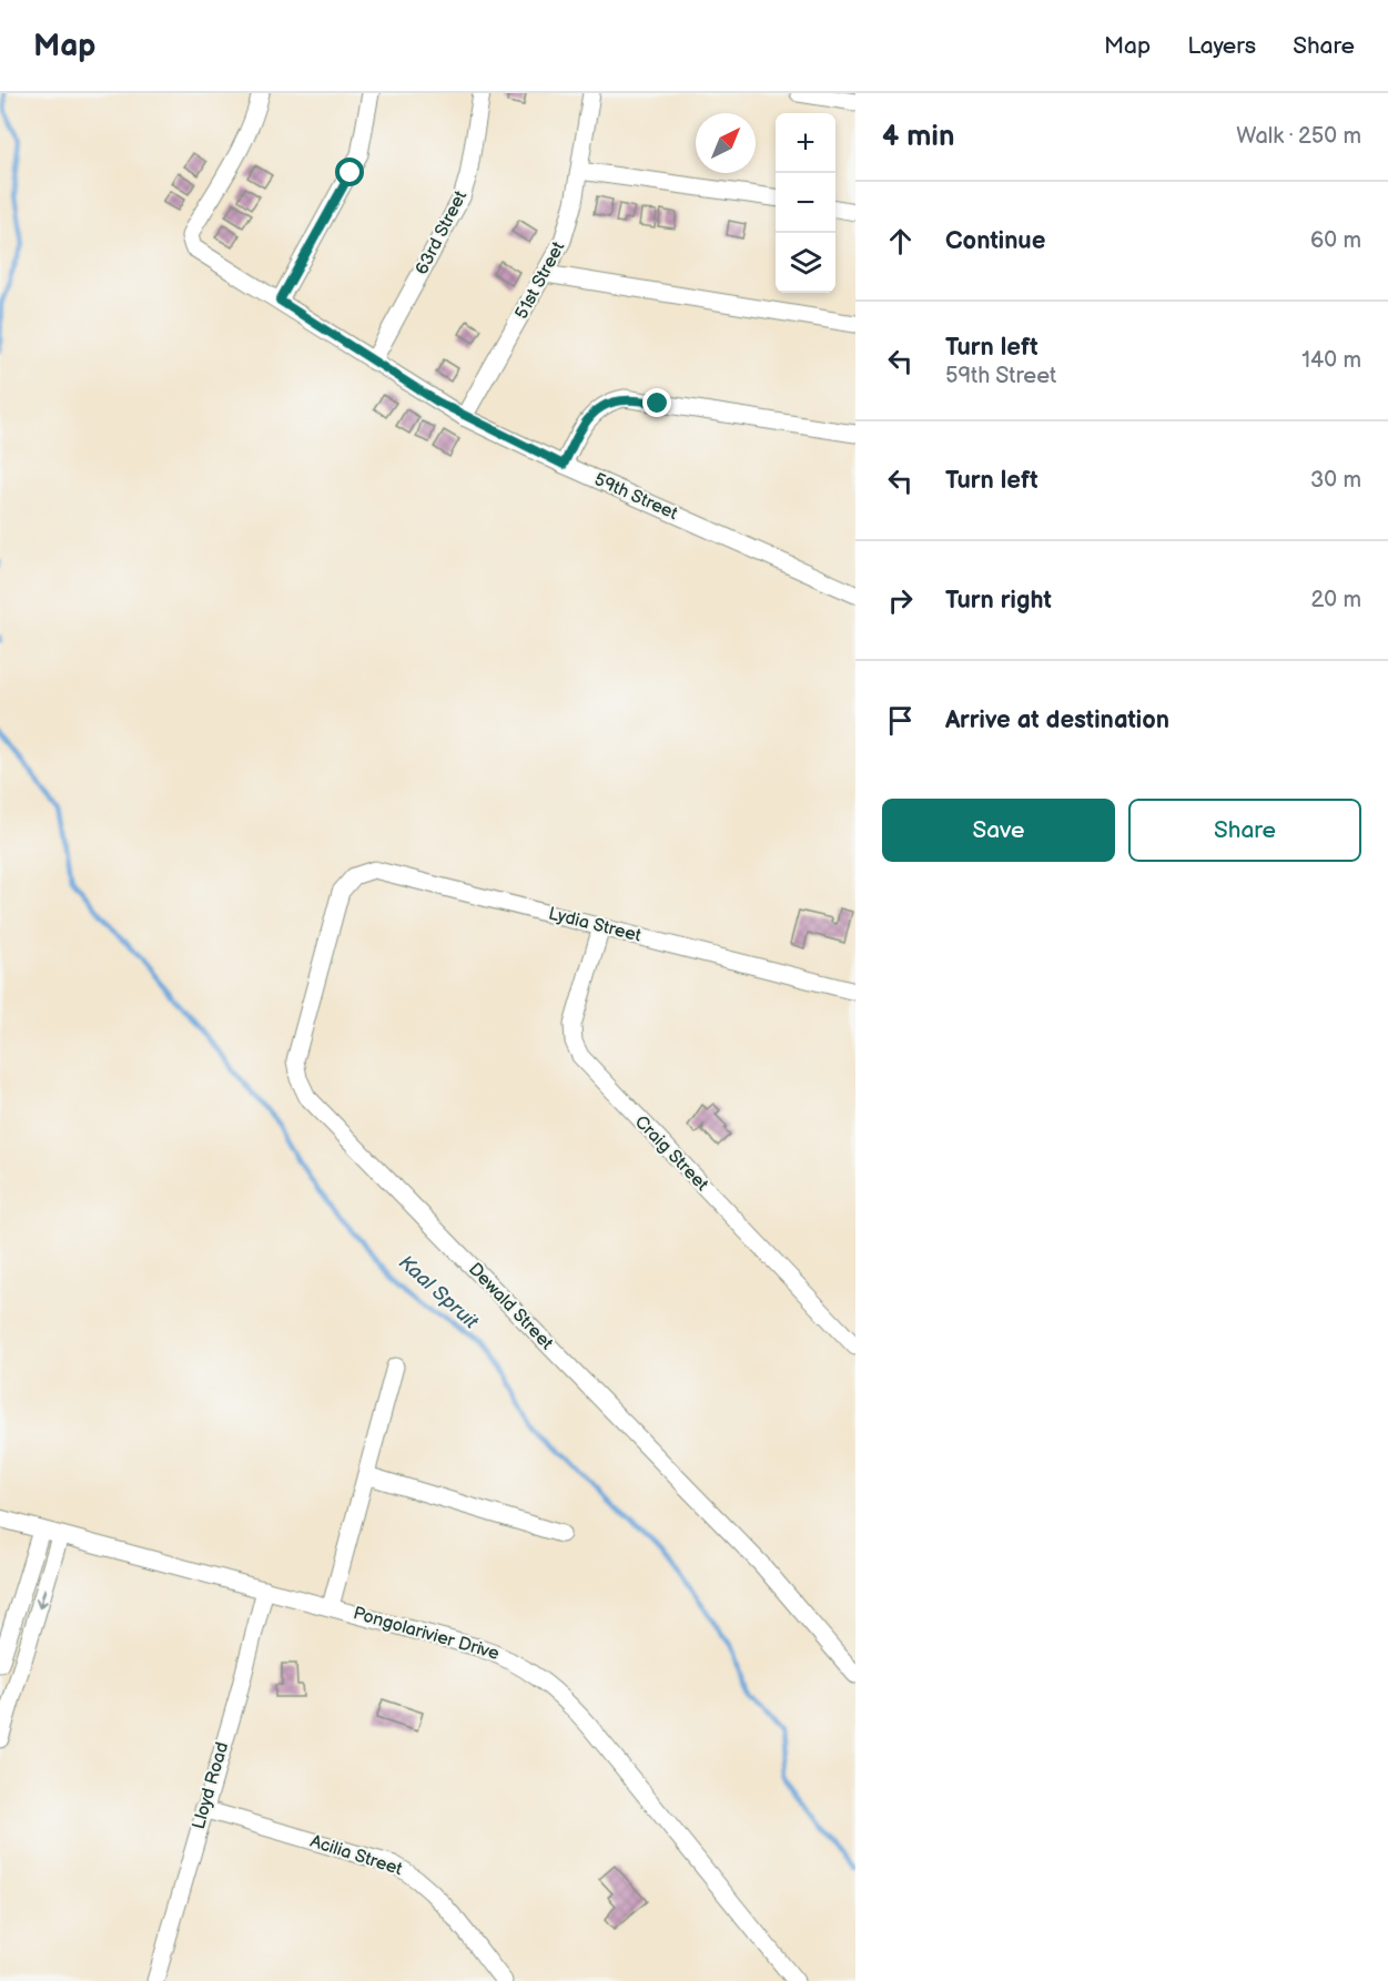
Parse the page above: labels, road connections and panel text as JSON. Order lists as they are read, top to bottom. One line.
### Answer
{"streets":{"street":["63rd Street","51st Street","59th Street","Lydia Street","Craig Street","Dewald Street","Pongolarivier Drive","Lloyd Road","Acilia Street"]},"crossings":[["63rd Street","59th Street"],["51st Street","59th Street"],["Lydia Street","Craig Street"],["Lydia Street","Dewald Street"],["Pongolarivier Drive","Lloyd Road"],["Lloyd Road","Acilia Street"]],"water":["Kaal Spruit"],"north":"top right","page":{"header":"Map","nav":["Map","Layers","Share"],"heading":["4 min","Walk · 250 m"],"map_buttons":["+","−"],"list":[["Continue","60 m"],["Turn left","59th Street","140 m"],["Turn left","30 m"],["Turn right","20 m"],"Arrive at destination"],"buttons":["Save","Share"]}}
